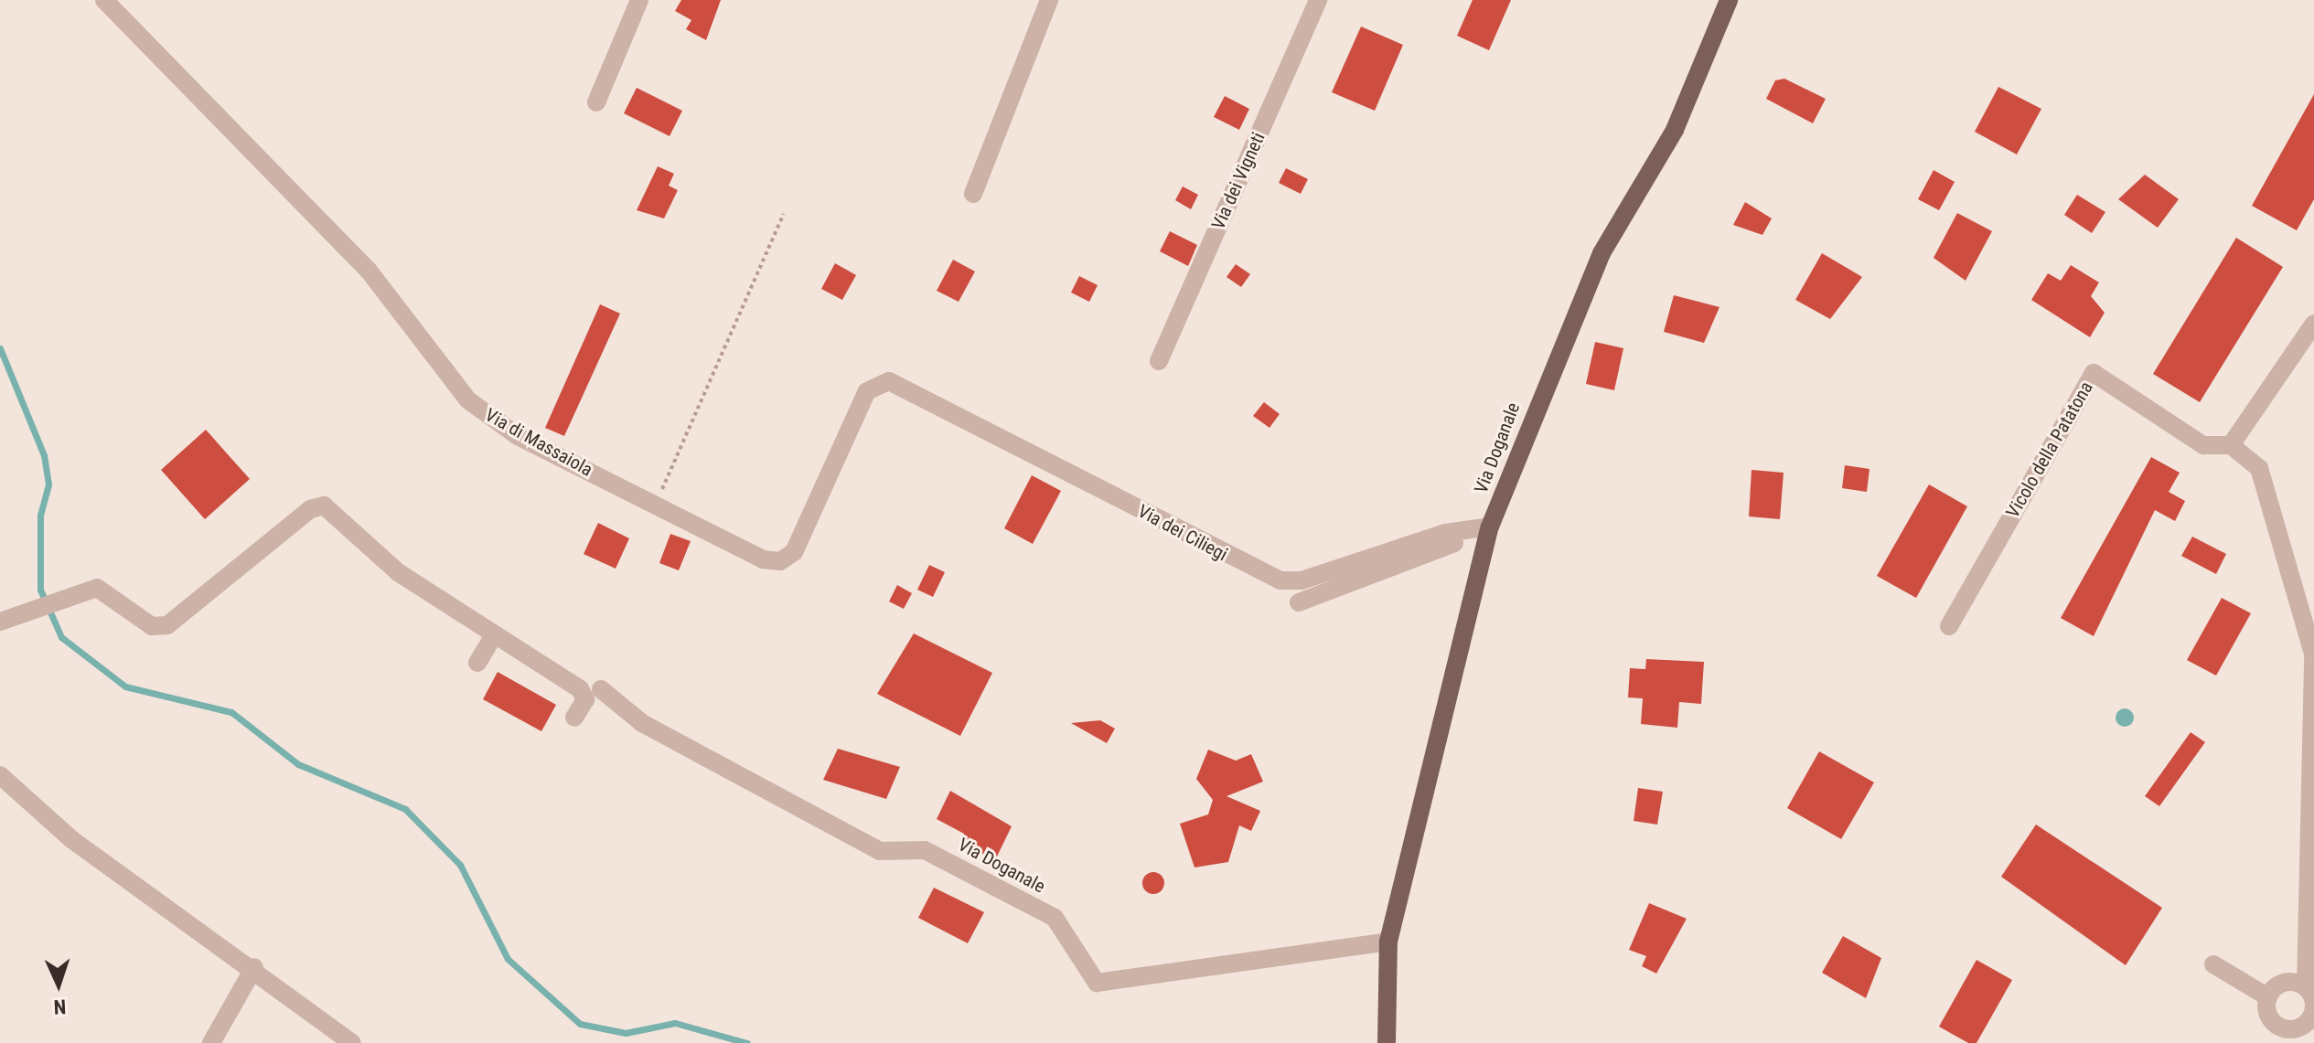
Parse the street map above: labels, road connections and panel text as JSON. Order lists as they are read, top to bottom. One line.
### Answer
{"streets":{"main road":["Via Doganale"],"street":["Via dei Vigneti","Via di Massaiola","Vicolo della Patatona","Via dei Ciliegi"]},"crossings":[["Via di Massaiola","Via dei Ciliegi"],["Via Doganale","Via dei Ciliegi"]],"north":"bottom"}
